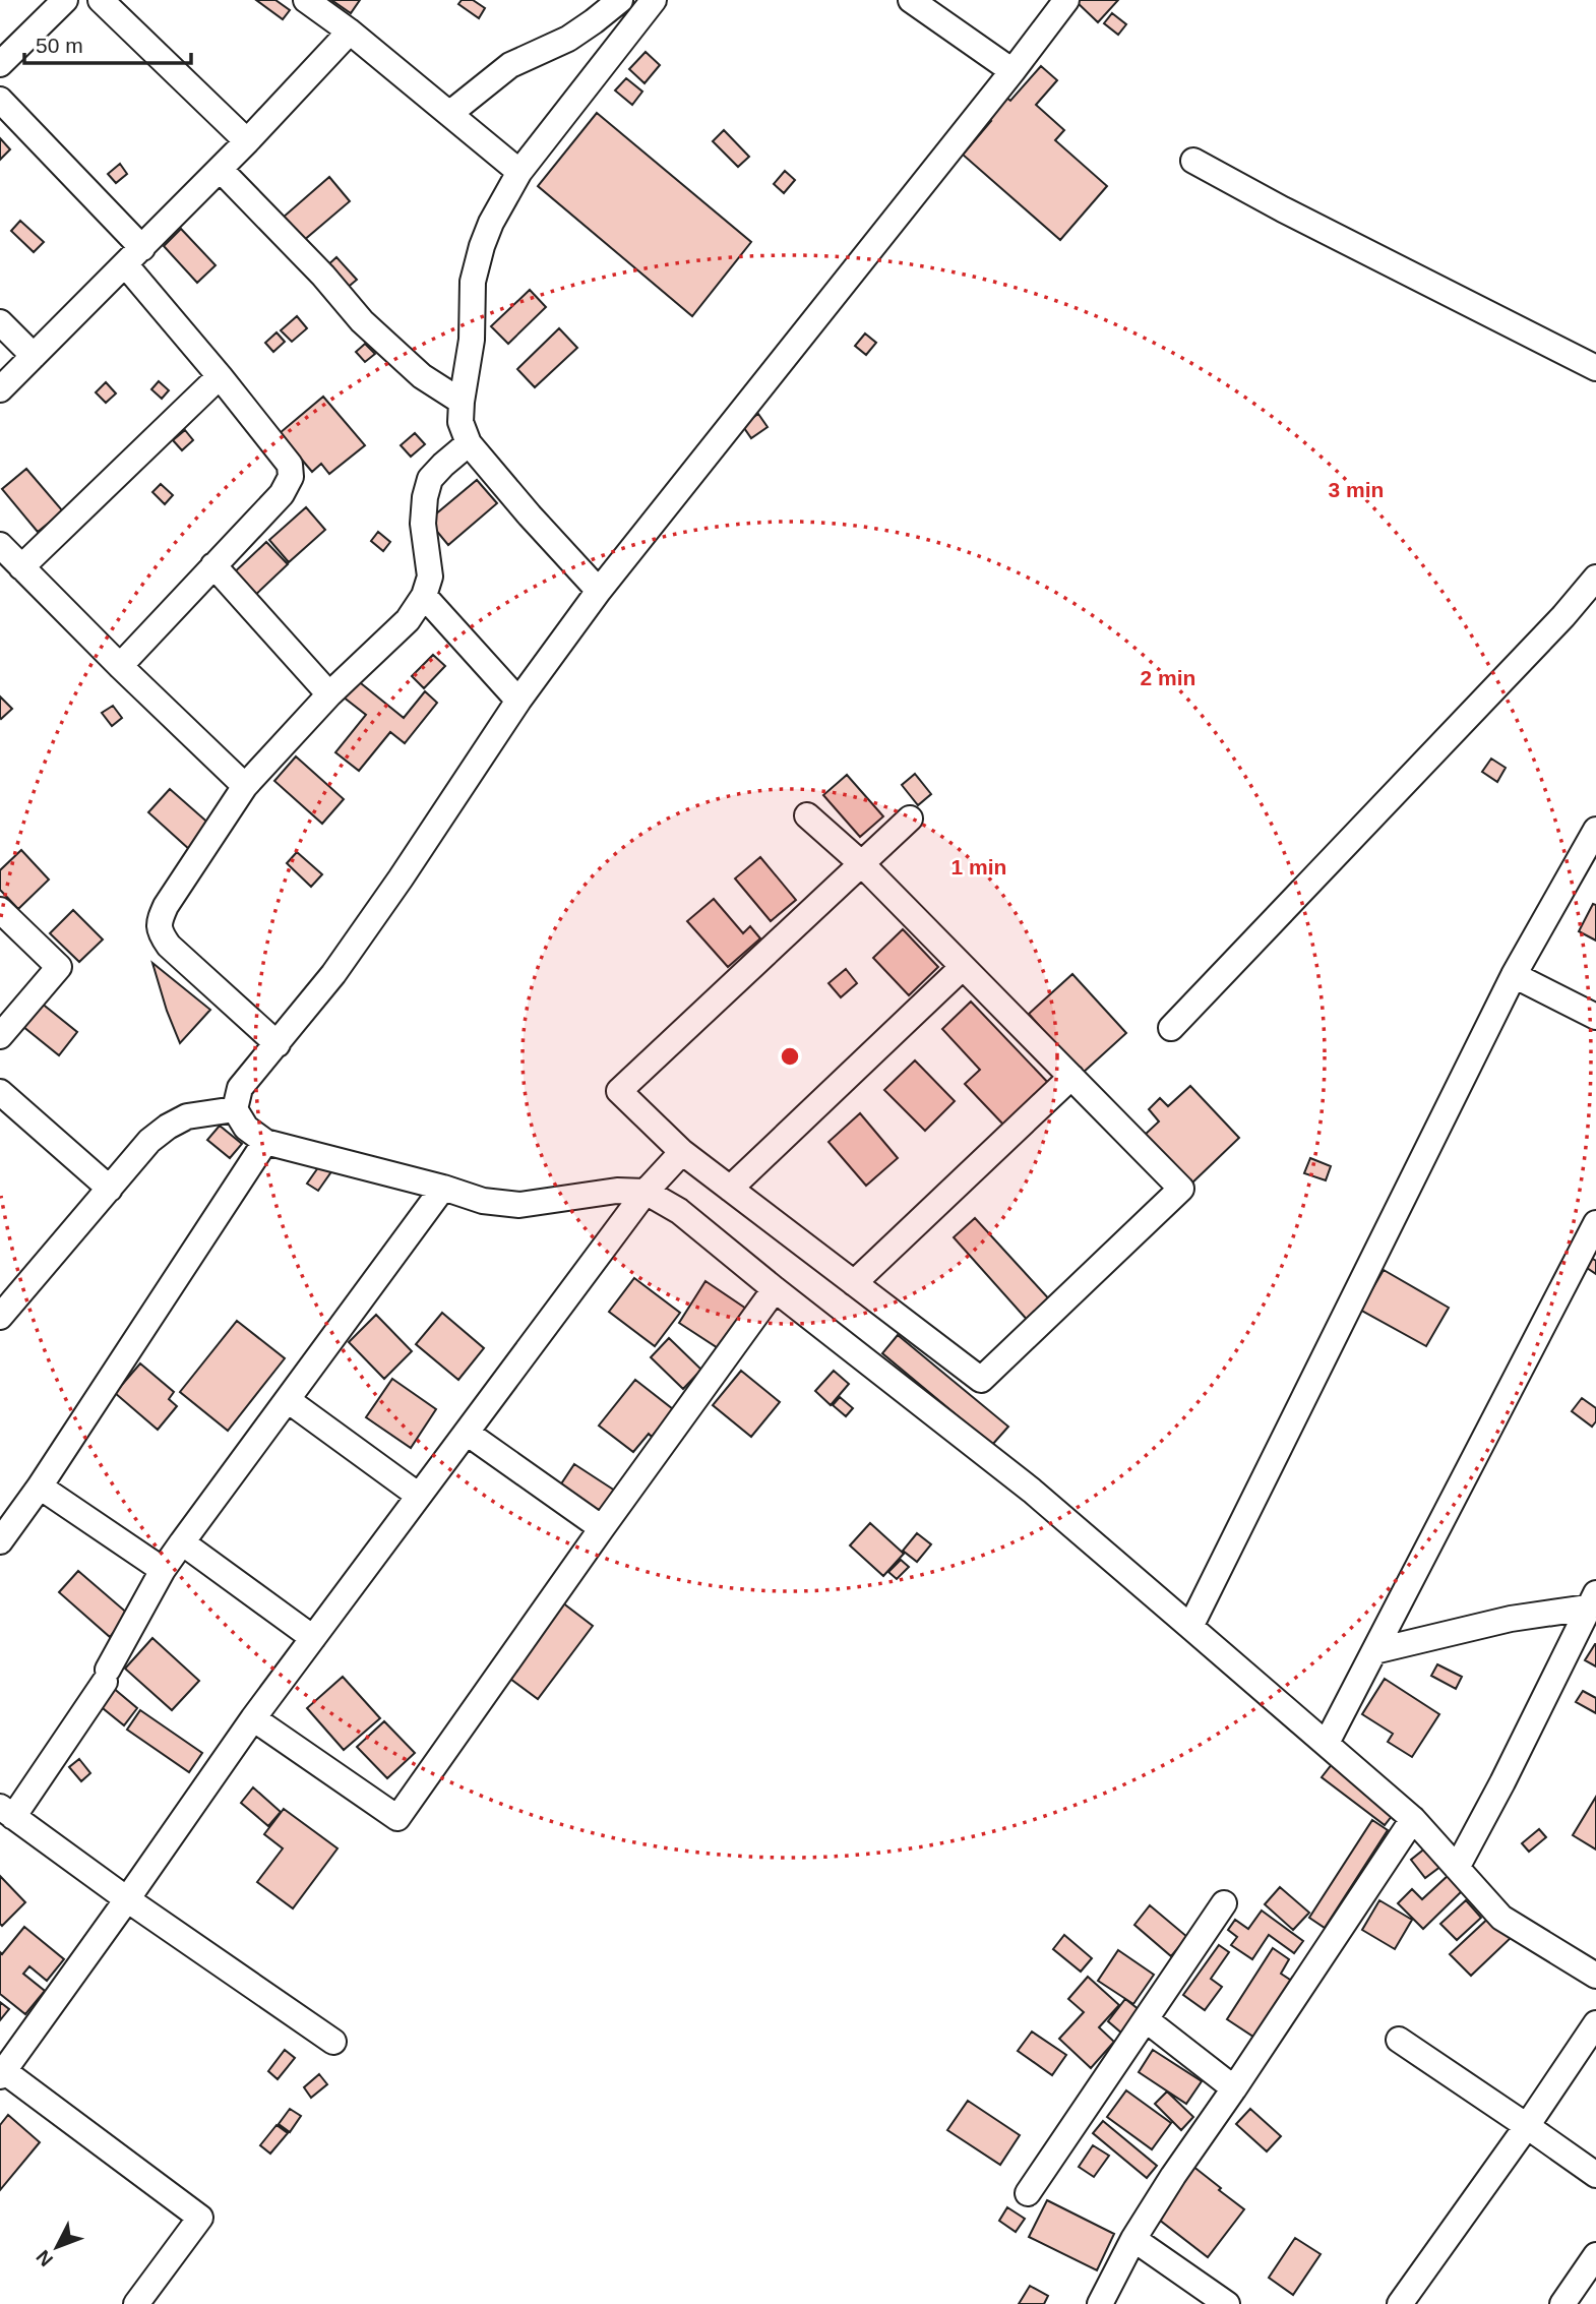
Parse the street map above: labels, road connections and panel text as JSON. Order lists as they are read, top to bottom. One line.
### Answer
{"scale_bar":"50 m","north":"bottom left","rings":["3 min","2 min","1 min"]}
